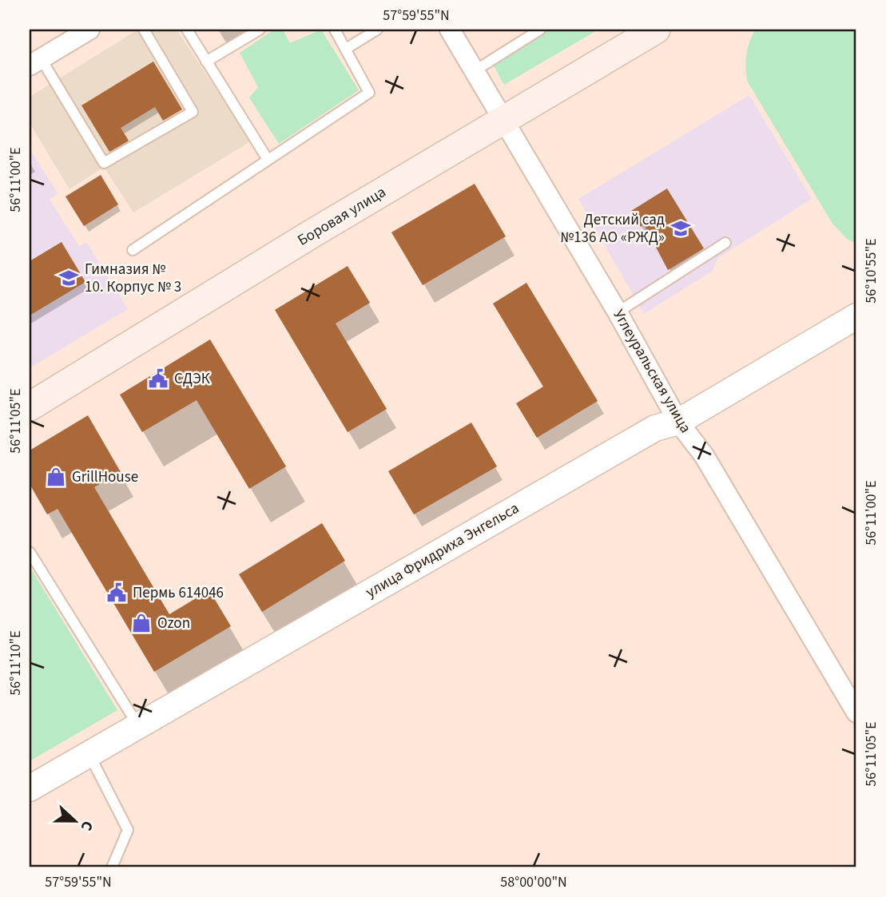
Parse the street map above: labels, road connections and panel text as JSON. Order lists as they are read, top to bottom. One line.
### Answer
{"streets":{"main road":["Боровая улица"],"street":["Углеуральская улица","улица Фридриха Энгельса"]},"crossings":[["Боровая улица","Углеуральская улица"],["Углеуральская улица","улица Фридриха Энгельса"]],"places":{"school or university":["Детский сад №136 АО «РЖД»","Гимназия № 10. Корпус № 3"],"public building":["СДЭК","Пермь 614046"],"shop":["GrillHouse","Ozon"]},"north":"right","coordinates":["57°59'55\"N","56°11'00\"E","56°10'55\"E","56°11'05\"E","56°11'10\"E","58°00'00\"N"]}
